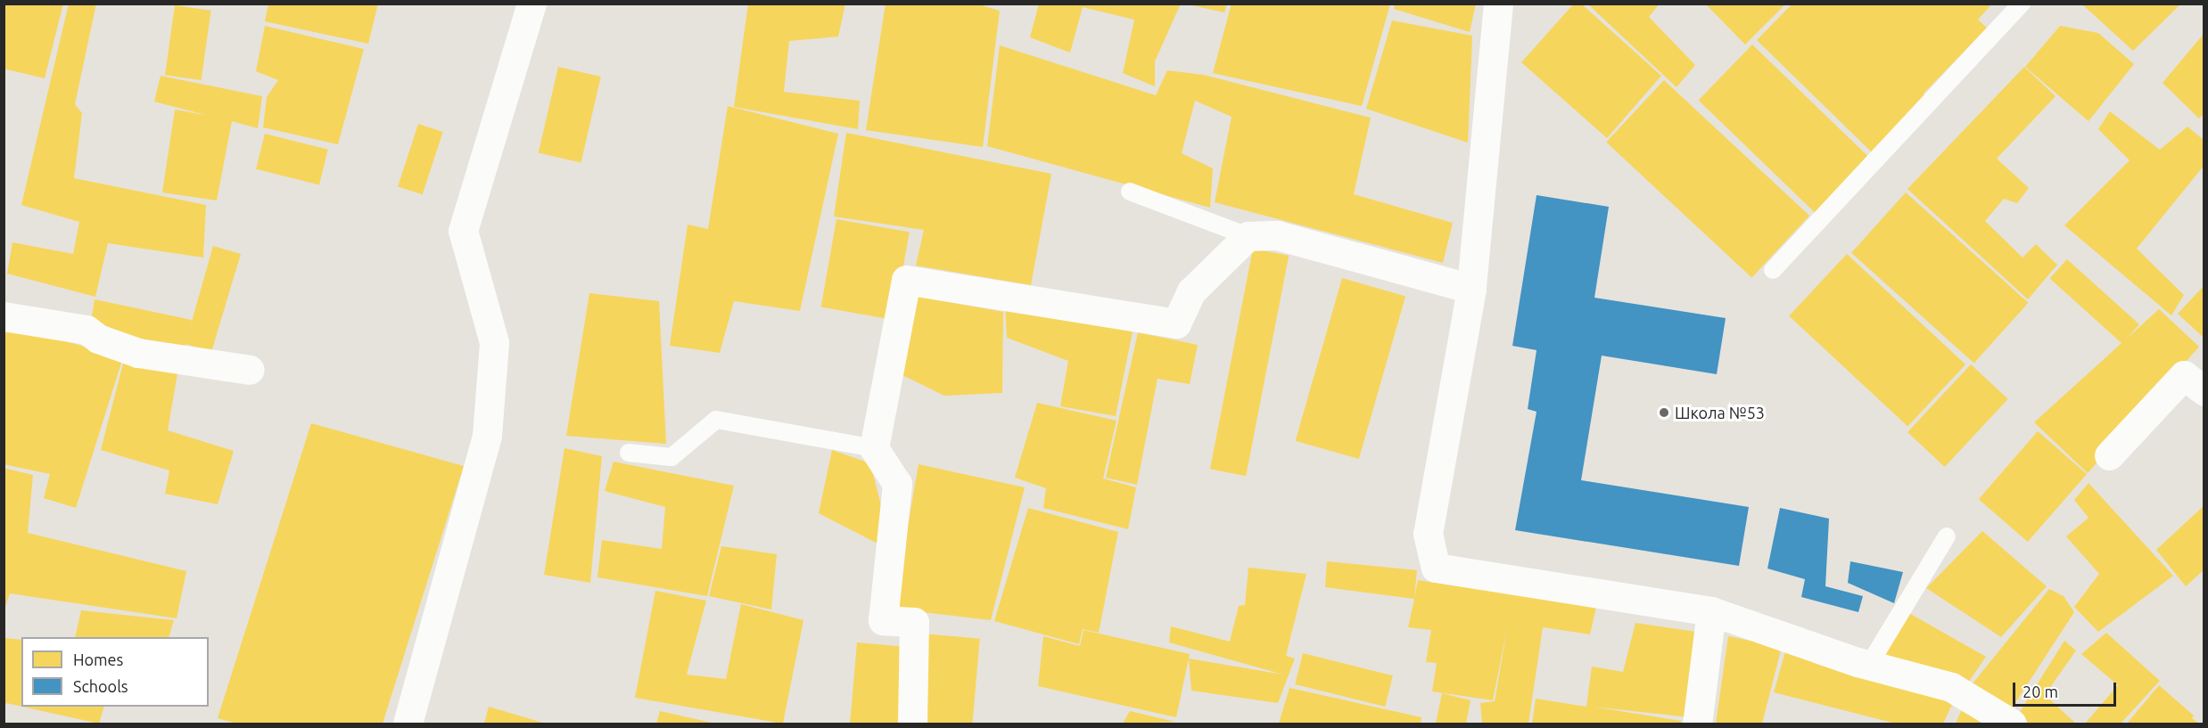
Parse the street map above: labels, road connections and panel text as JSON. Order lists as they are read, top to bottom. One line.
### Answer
{"places":["Школа №53"],"legend":["Homes","Schools"],"scale_bar":"20 m"}
